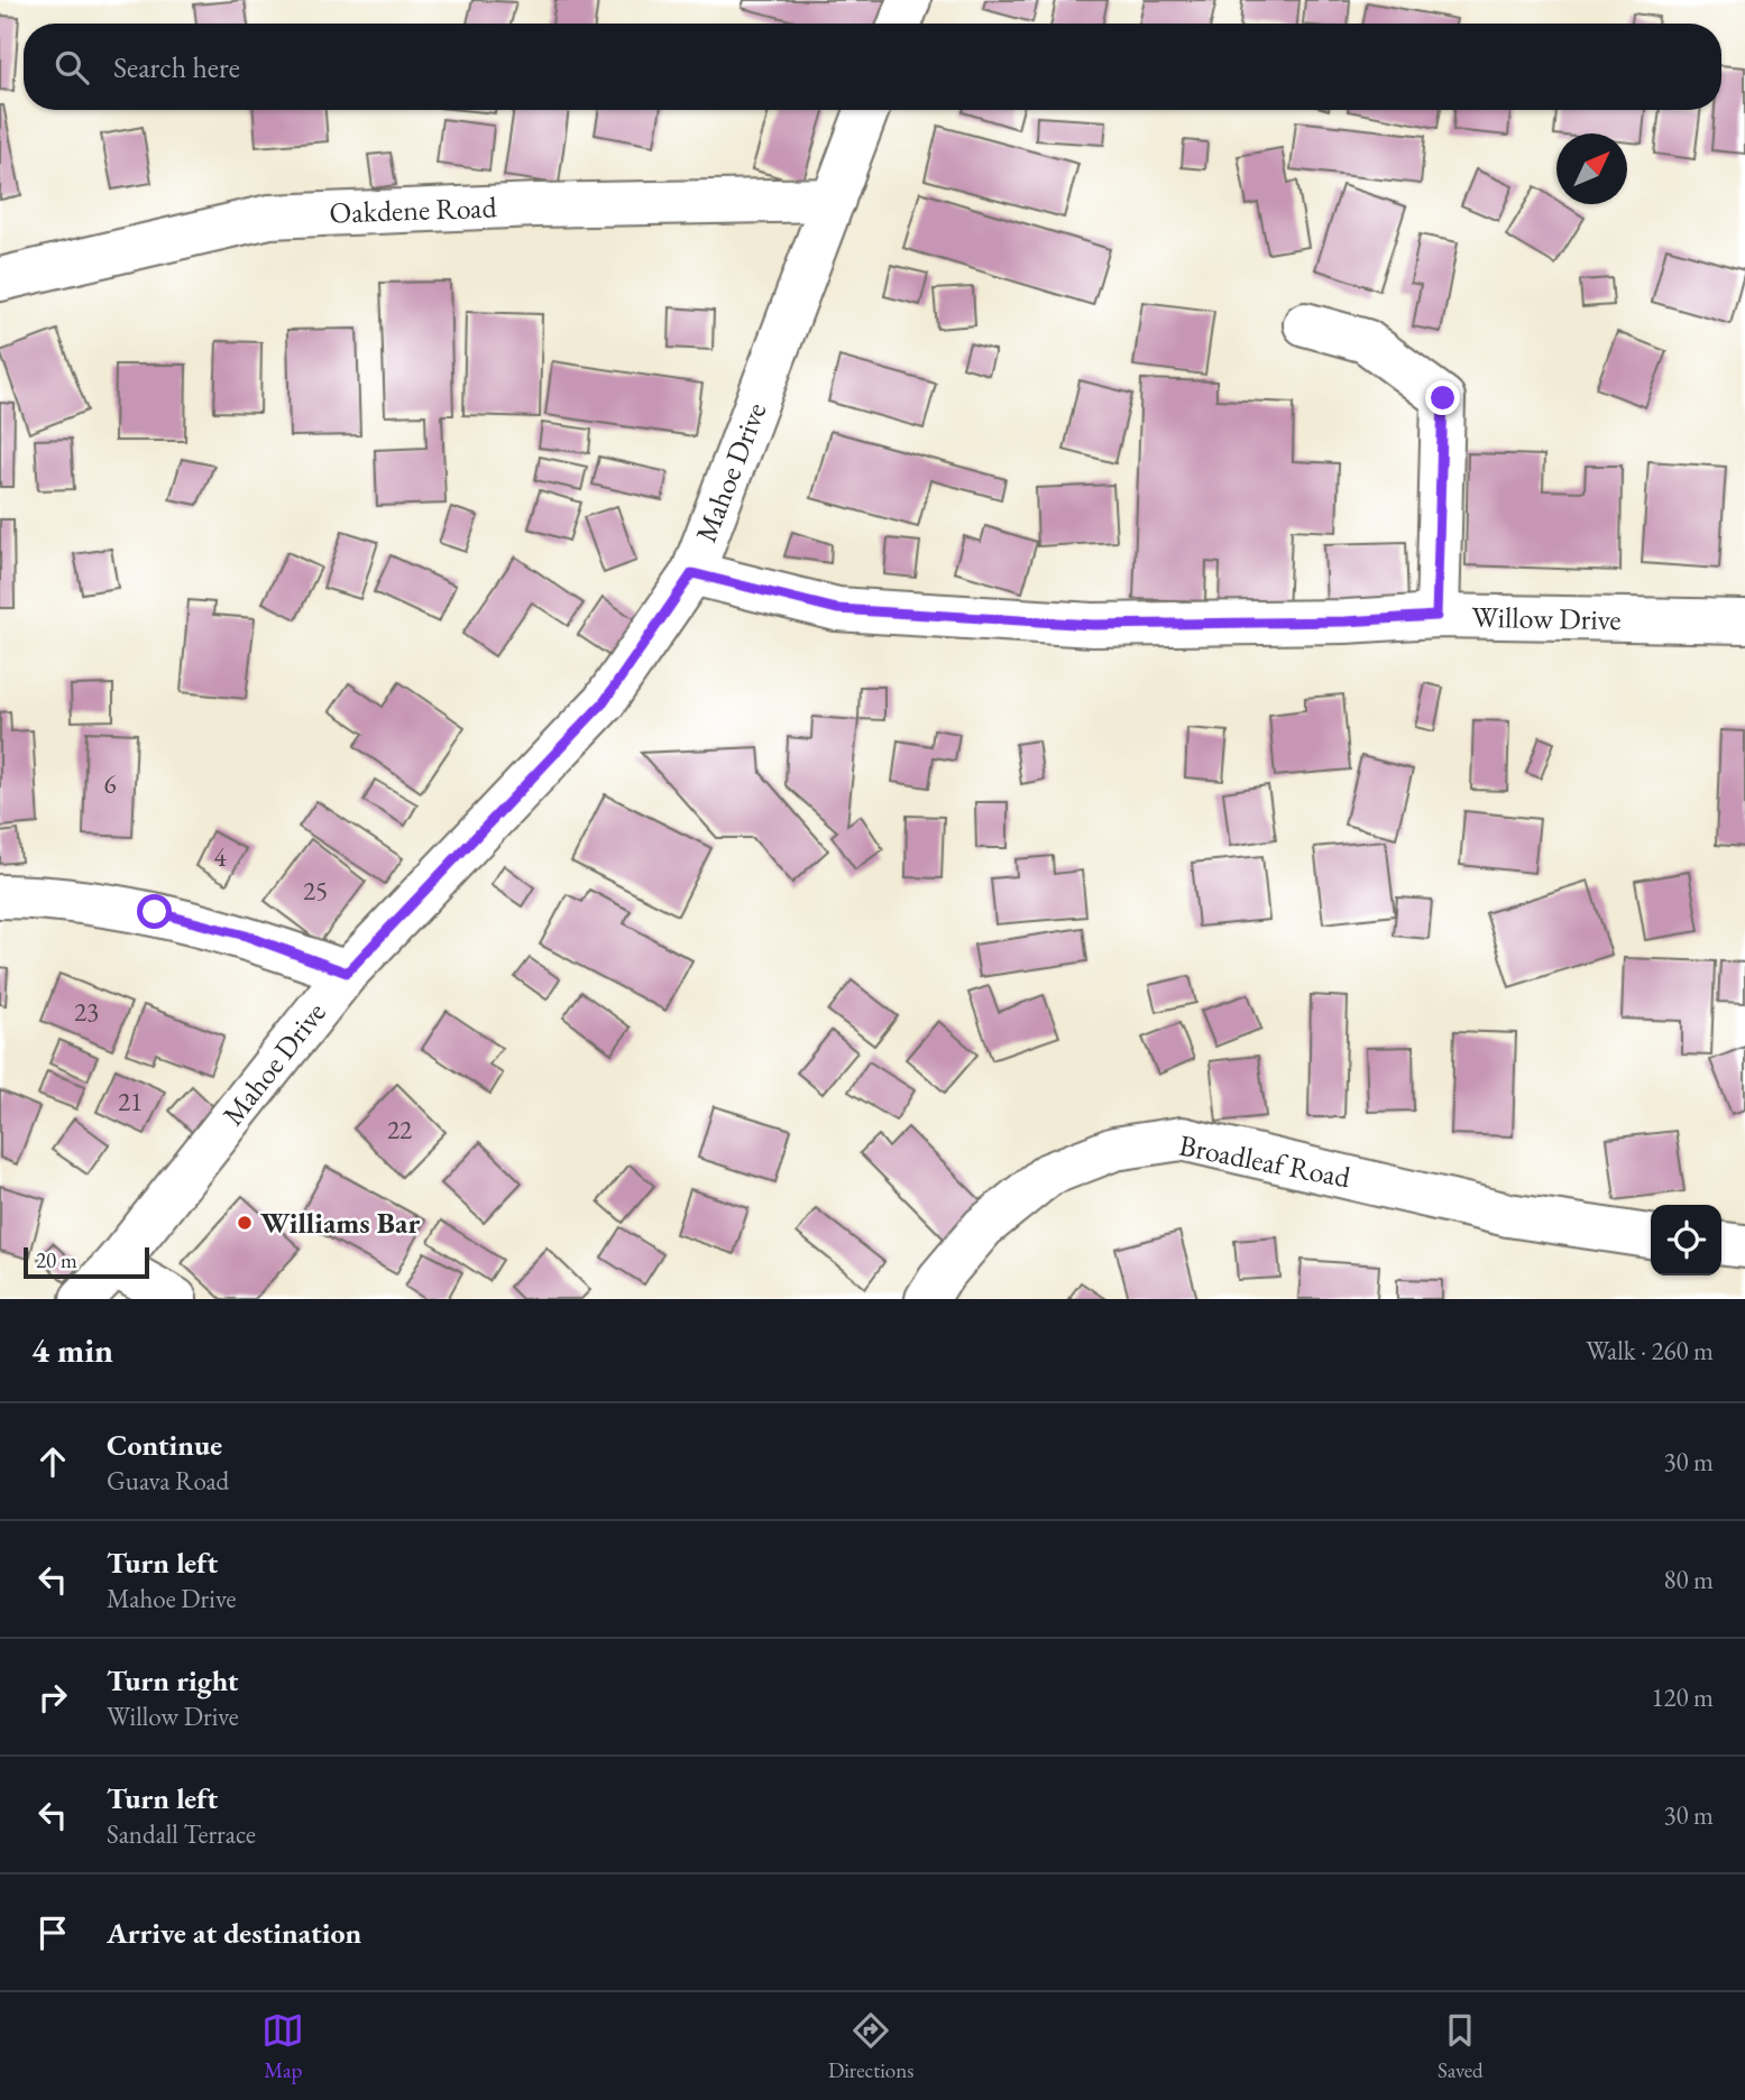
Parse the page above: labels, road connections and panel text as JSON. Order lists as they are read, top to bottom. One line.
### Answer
{"streets":{"street":["Oakdene Road","Mahoe Drive","Willow Drive","Broadleaf Road"]},"crossings":[["Oakdene Road","Mahoe Drive"],["Mahoe Drive","Willow Drive"]],"places":["Williams Bar"],"house_numbers":["6","4","25","23","21","22"],"scale_bar":"20 m","north":"top right","page":{"search":"Search here","scale":"20 m","heading":["4 min","Walk · 260 m"],"list":[["Continue","Guava Road","30 m"],["Turn left","Mahoe Drive","80 m"],["Turn right","Willow Drive","120 m"],["Turn left","Sandall Terrace","30 m"],"Arrive at destination"],"nav":["Map","Directions","Saved"]}}
